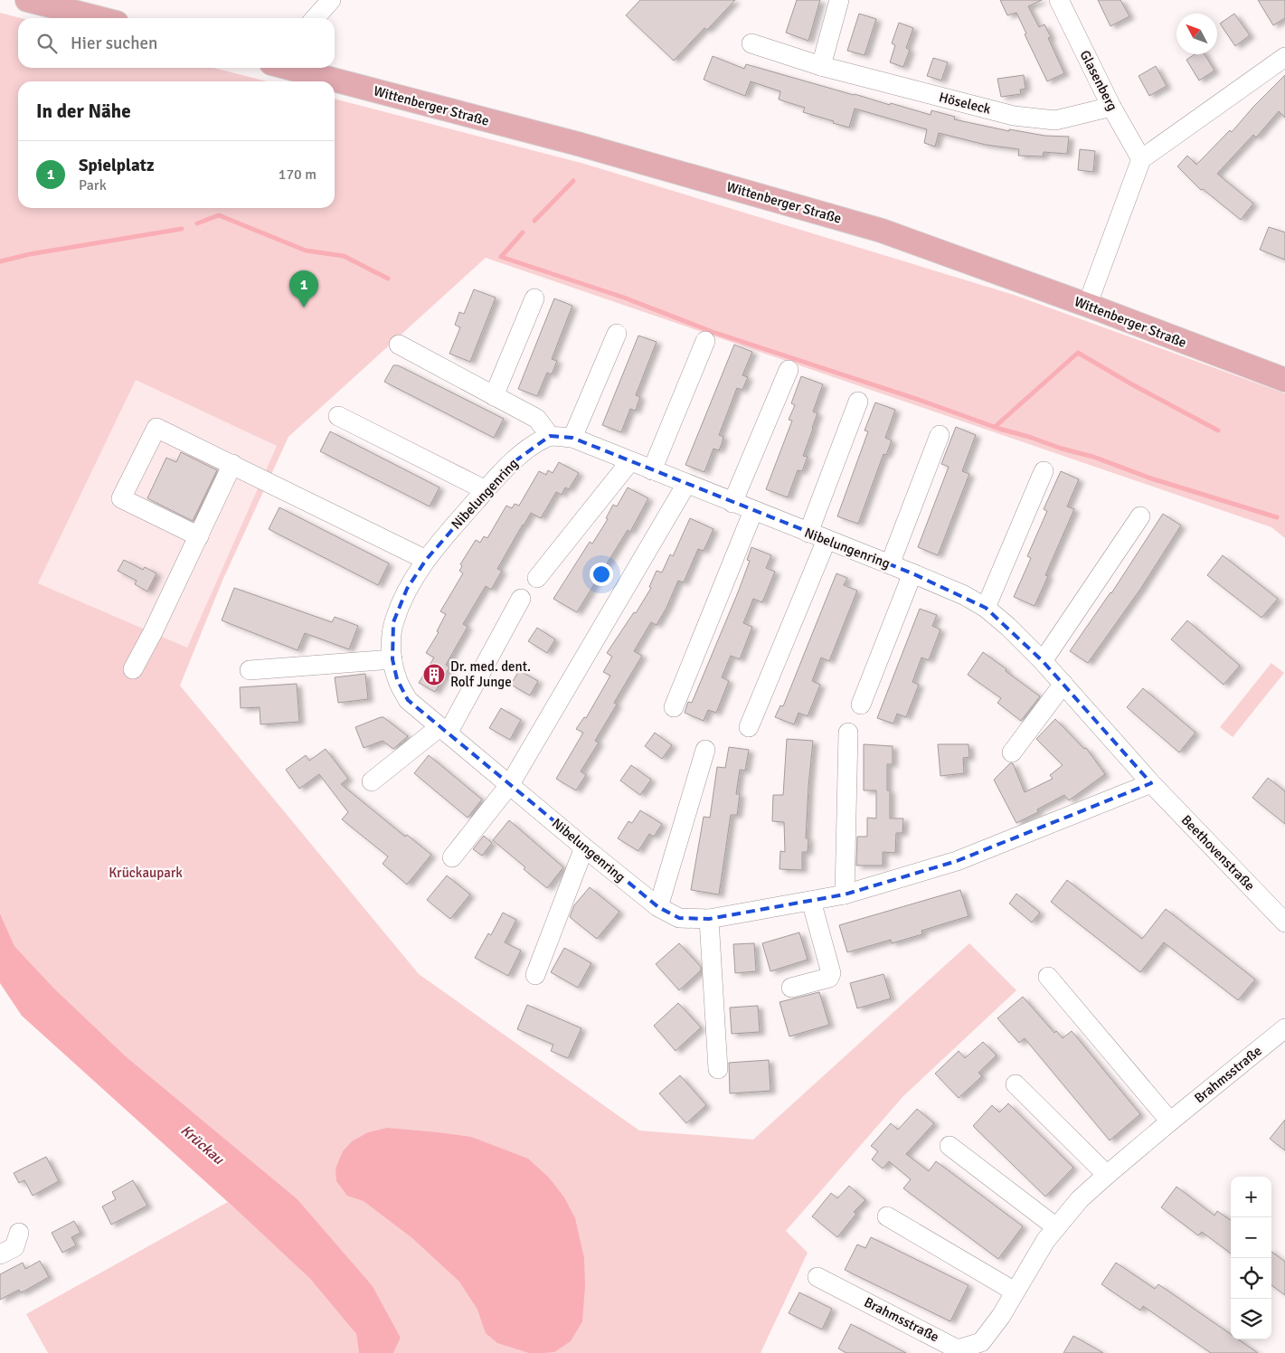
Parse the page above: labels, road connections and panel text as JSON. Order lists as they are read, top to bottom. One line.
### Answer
{"streets":{"main road":["Wittenberger Straße"],"street":["Glasenberg","Höseleck","Nibelungenring","Beethovenstraße","Brahmsstraße"]},"crossings":[["Glasenberg","Höseleck"],["Nibelungenring","Beethovenstraße"]],"water":["Krückau"],"parks":["Krückaupark"],"places":{"building":["Dr. med. dent. Rolf Junge"]},"north":"top left","page":{"search":"Hier suchen","heading":"In der Nähe","list":[{"mark":"1","name":"Spielplatz","note":"Park","value":"170 m"}],"pins":"1","map_buttons":["+","−"]}}
